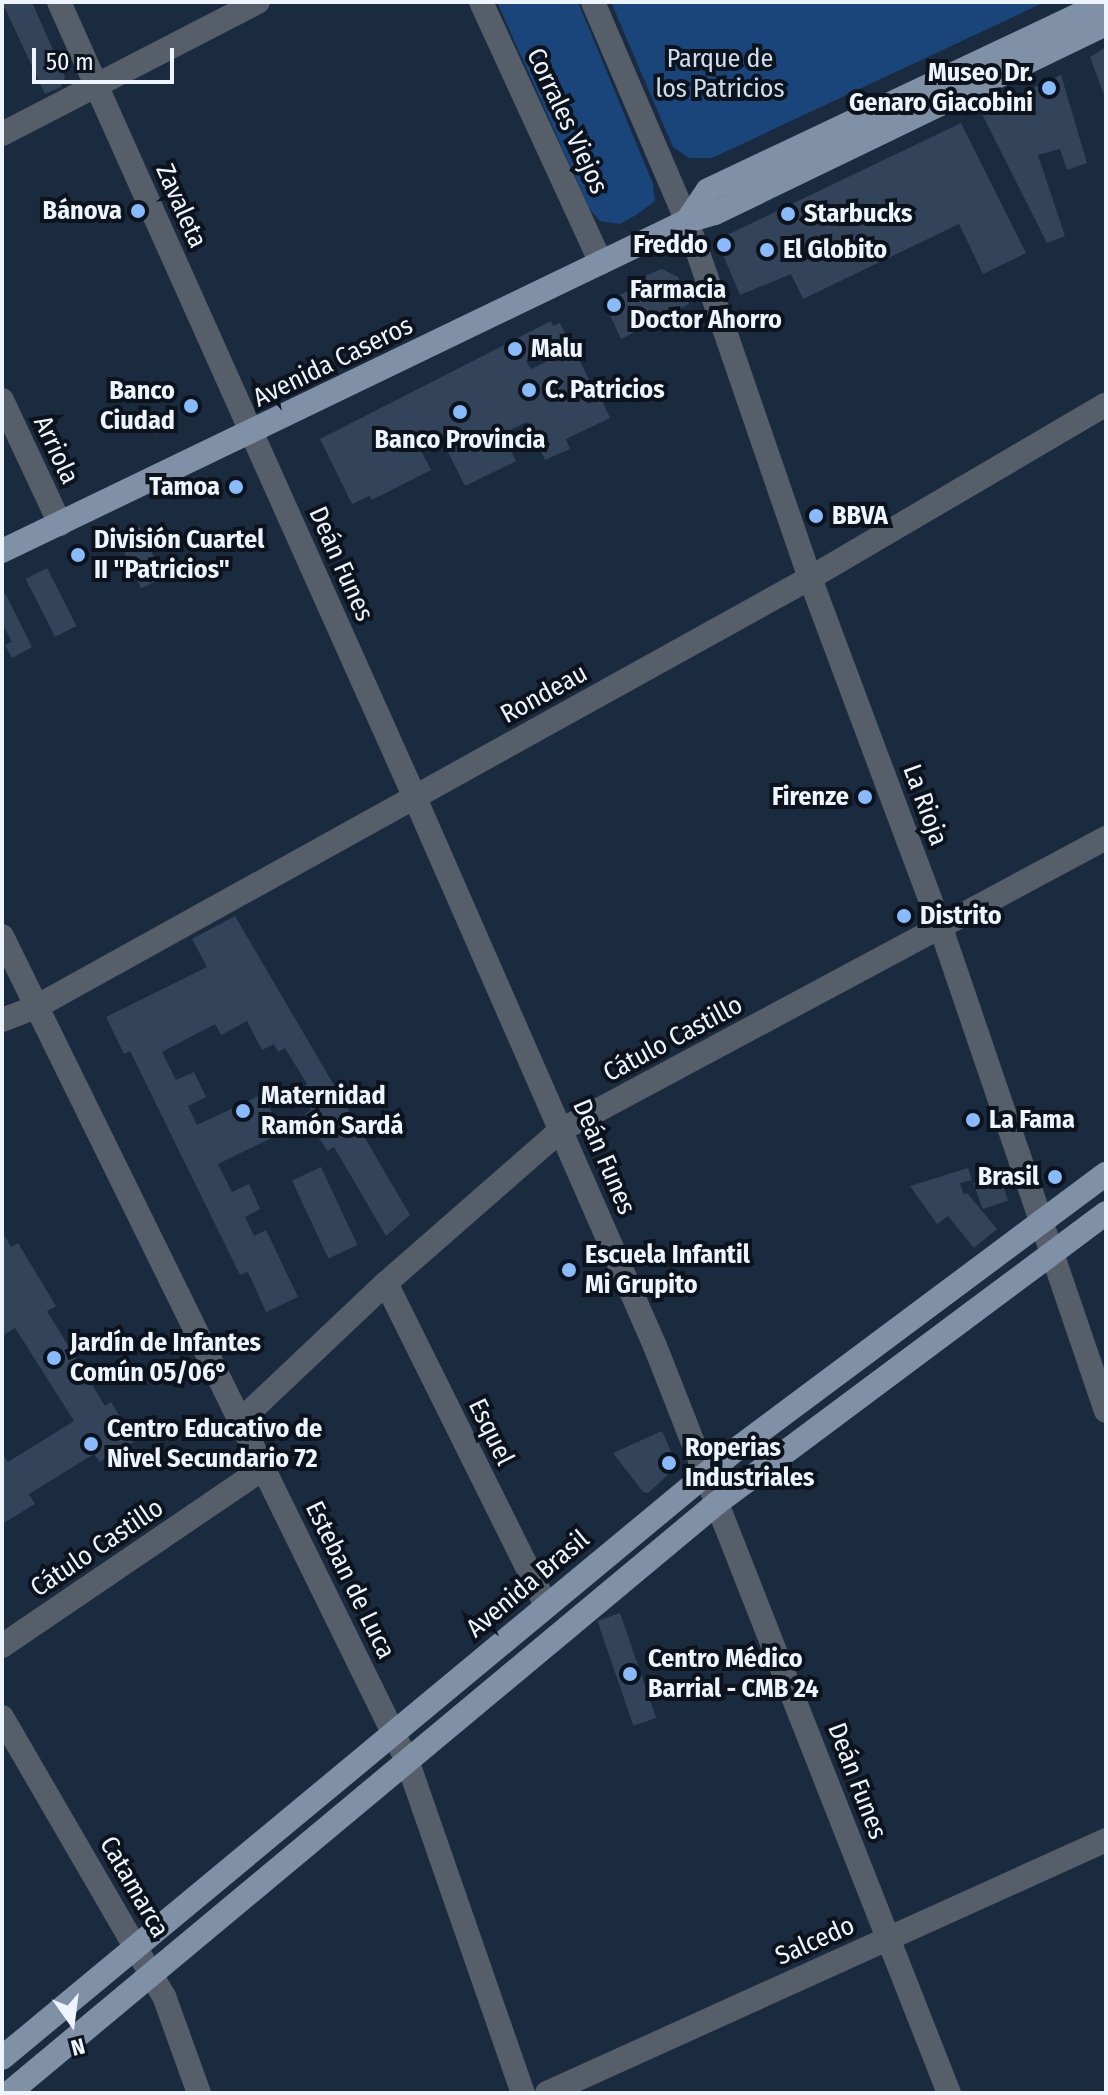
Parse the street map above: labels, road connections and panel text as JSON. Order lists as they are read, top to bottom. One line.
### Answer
{"streets":{"main road":["Avenida Caseros","Avenida Brasil"],"street":["Corrales Viejos","Zavaleta","Arriola","Deán Funes","Rondeau","La Rioja","Cátulo Castillo","Esquel","Esteban de Luca","Catamarca","Salcedo"]},"crossings":[["Corrales Viejos","Avenida Caseros"],["Zavaleta","Avenida Caseros"],["Zavaleta","Deán Funes"],["Avenida Caseros","Arriola"],["Avenida Caseros","Deán Funes"],["Avenida Caseros","La Rioja"],["Deán Funes","Rondeau"],["Deán Funes","Cátulo Castillo"],["Deán Funes","Avenida Brasil"],["Deán Funes","Salcedo"],["Rondeau","La Rioja"],["Rondeau","Esteban de Luca"],["La Rioja","Cátulo Castillo"],["La Rioja","Avenida Brasil"],["Cátulo Castillo","Esquel"],["Cátulo Castillo","Esteban de Luca"],["Esquel","Avenida Brasil"],["Esteban de Luca","Avenida Brasil"],["Avenida Brasil","Catamarca"]],"parks":["Parque de los Patricios"],"places":["Museo Dr. Genaro Giacobini","Bánova","Starbucks","Freddo","El Globito","Farmacia Doctor Ahorro","Malu","C. Patricios","Banco Ciudad","Banco Provincia","Tamoa","BBVA","División Cuartel II \"Patricios\"","Firenze","Distrito","Maternidad Ramón Sardá","La Fama","Brasil","Escuela Infantil Mi Grupito","Jardín de Infantes Común 05/06°","Centro Educativo de Nivel Secundario 72","Roperias Industriales","Centro Médico Barrial - CMB 24"],"scale_bar":"50 m","north":"bottom"}
